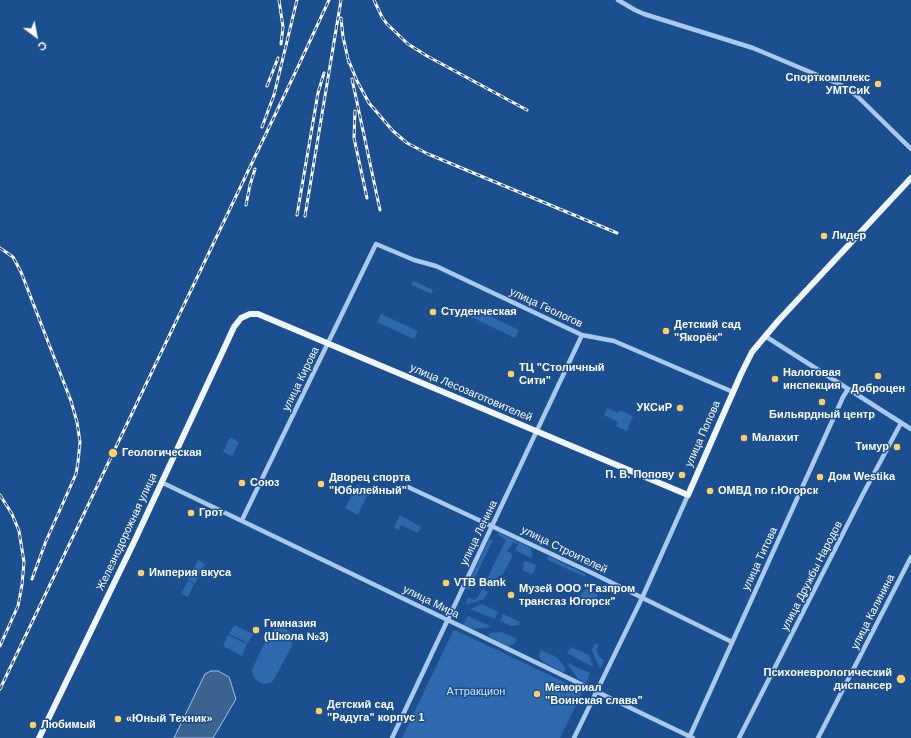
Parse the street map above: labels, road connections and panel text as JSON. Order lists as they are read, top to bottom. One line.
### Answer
{"streets":{"main road":["улица Лесозаготовителей","улица Попова","Железнодорожная улица"],"street":["улица Геологов","улица Кирова","улица Ленина","улица Строителей","улица Титова","улица Дружбы Народов","улица Мира","улица Калинина"]},"crossings":[["улица Геологов","улица Кирова"],["улица Геологов","улица Попова"],["улица Геологов","улица Ленина"],["улица Кирова","улица Лесозаготовителей"],["улица Кирова","улица Мира"],["улица Лесозаготовителей","улица Попова"],["улица Лесозаготовителей","Железнодорожная улица"],["улица Лесозаготовителей","улица Ленина"],["улица Попова","улица Строителей"],["улица Попова","улица Мира"],["Железнодорожная улица","улица Мира"],["улица Ленина","улица Строителей"],["улица Ленина","улица Мира"],["улица Строителей","улица Титова"],["улица Титова","улица Мира"]],"parks":["Аттракцион"],"places":["Спорткомплекс УМТСиК","Лидер","Студенческая","Детский сад \"Якорёк\"","ТЦ \"Столичный Сити\"","Доброцен","Налоговая инспекция","Бильярдный центр","УКСиР","Малахит","Тимур","Геологическая","П. В. Попову","Дом Westika","Союз","Дворец спорта \"Юбилейный\"","ОМВД по г.Югорск","Грот","Империя вкуса","VTB Bank","Музей ООО \"Газпром трансгаз Югорск\"","Гимназия (Школа №3)","Психоневрологический диспансер","Мемориал \"Воинская слава\"","Детский сад \"Радуга\" корпус 1","«Юный Техник»","Любимый"],"north":"bottom right"}
